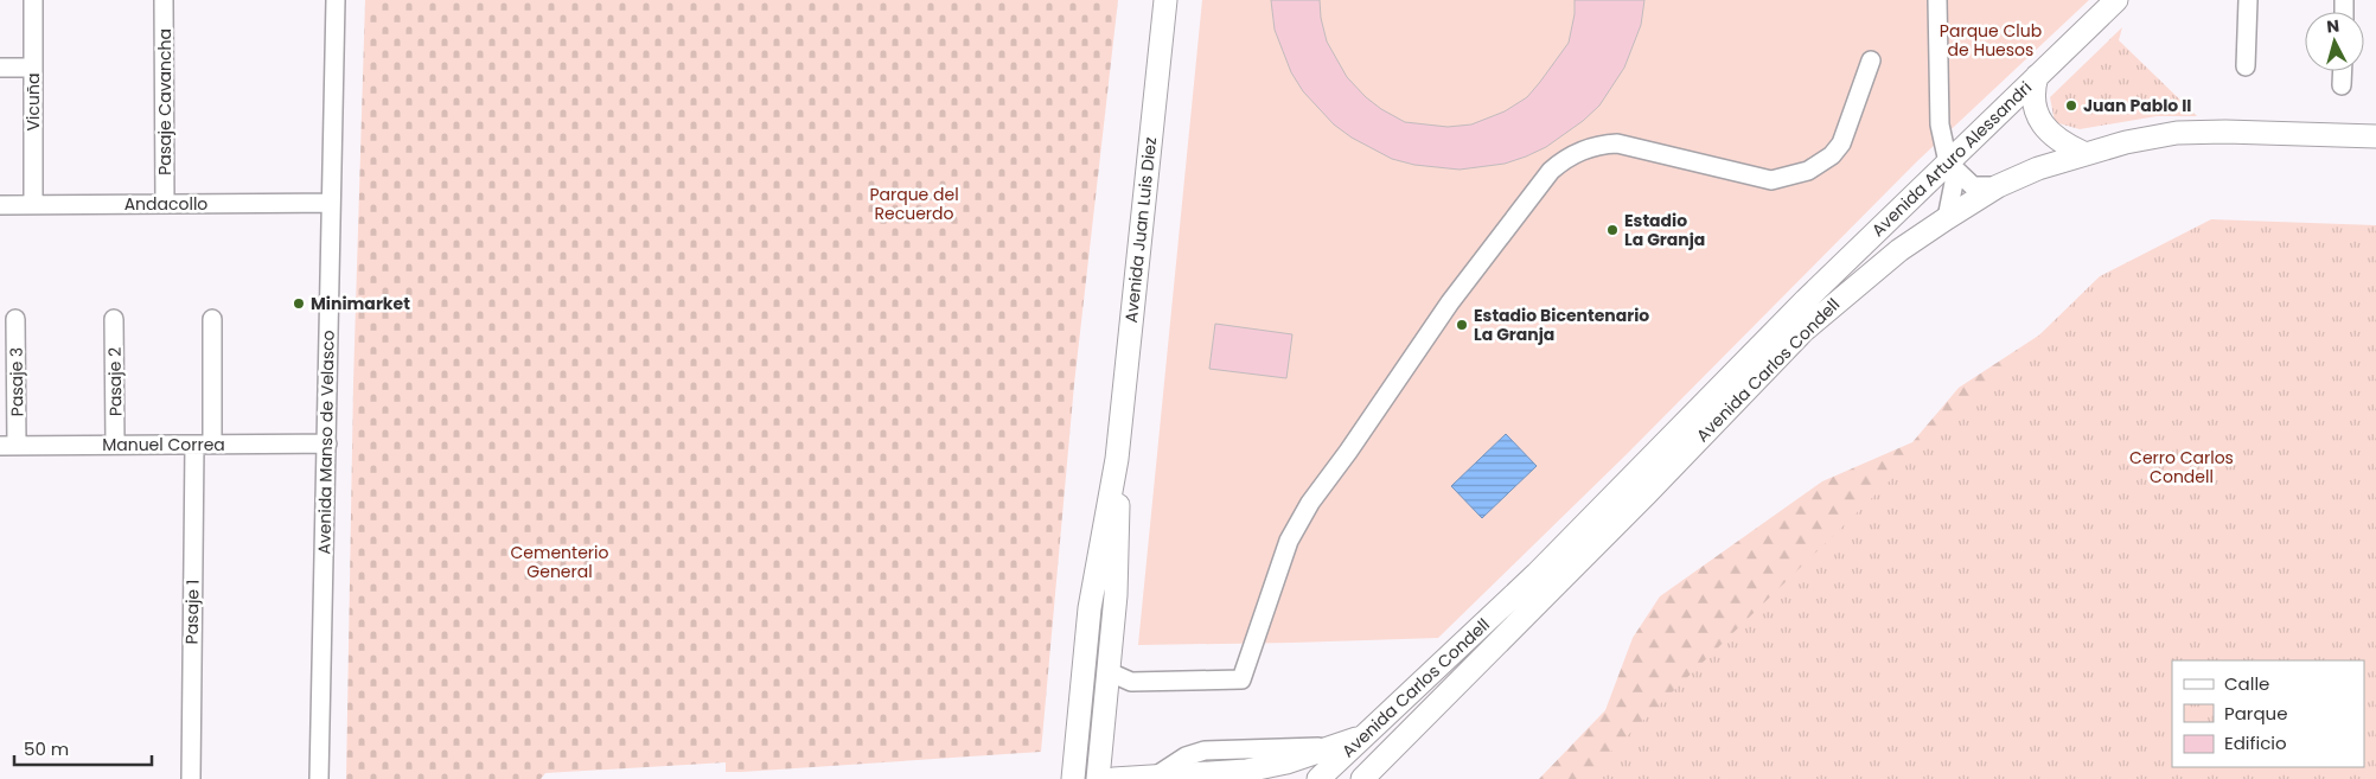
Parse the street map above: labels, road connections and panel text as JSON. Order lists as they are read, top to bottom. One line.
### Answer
{"streets":{"main road":["Avenida Arturo Alessandri","Avenida Juan Luis Diez","Avenida Carlos Condell"],"street":["Vicuña","Pasaje Cavancha","Andacollo","Pasaje 3","Pasaje 2","Avenida Manso de Velasco","Manuel Correa","Pasaje 1"]},"crossings":[["Vicuña","Andacollo"],["Pasaje Cavancha","Andacollo"],["Avenida Arturo Alessandri","Avenida Carlos Condell"],["Andacollo","Avenida Manso de Velasco"],["Pasaje 3","Manuel Correa"],["Pasaje 2","Manuel Correa"],["Avenida Manso de Velasco","Manuel Correa"],["Manuel Correa","Pasaje 1"]],"parks":["Parque Club de Huesos","Parque del Recuerdo","Cerro Carlos Condell","Cementerio General"],"places":["Juan Pablo II","Estadio La Granja","Minimarket","Estadio Bicentenario La Granja"],"legend":["Calle","Parque","Edificio"],"scale_bar":"50 m","north":"top"}
